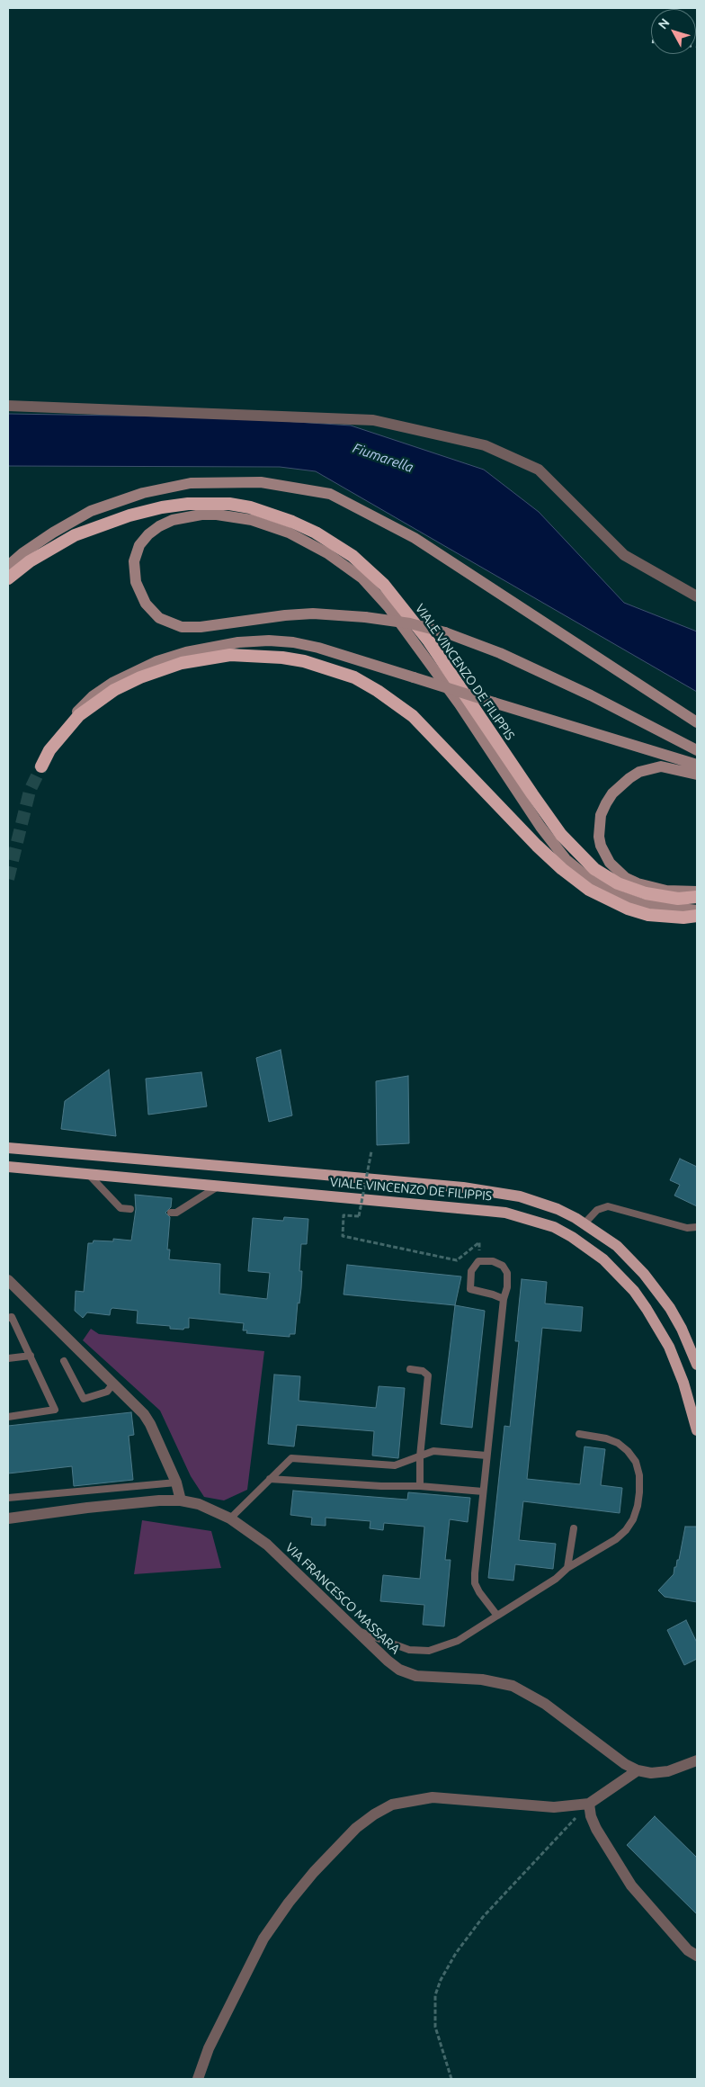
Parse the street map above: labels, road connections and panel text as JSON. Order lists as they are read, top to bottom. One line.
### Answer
{"streets":{"highway":["VIALE VINCENZO DE FILIPPIS"],"street":["VIA FRANCESCO MASSARA"]},"water":["Fiumarella"],"north":"top left"}
